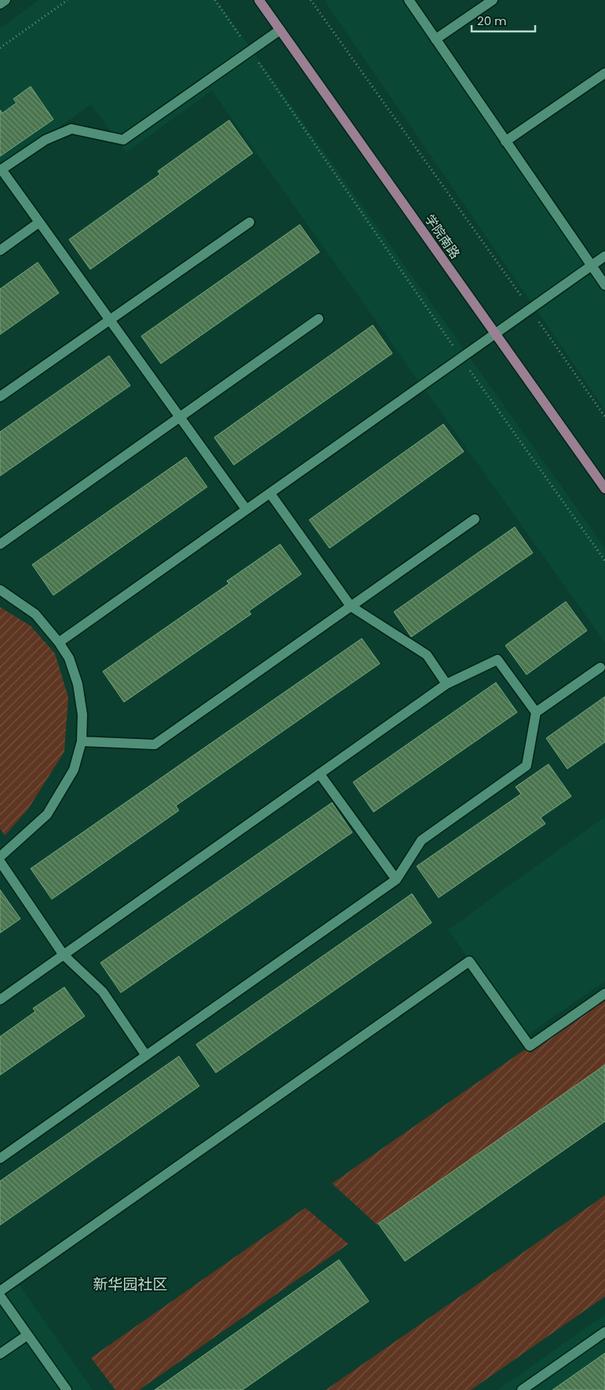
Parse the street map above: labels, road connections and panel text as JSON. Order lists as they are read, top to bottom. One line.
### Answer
{"streets":{"main road":["学院南路"]},"districts":["新华园社区"],"scale_bar":"20 m"}
